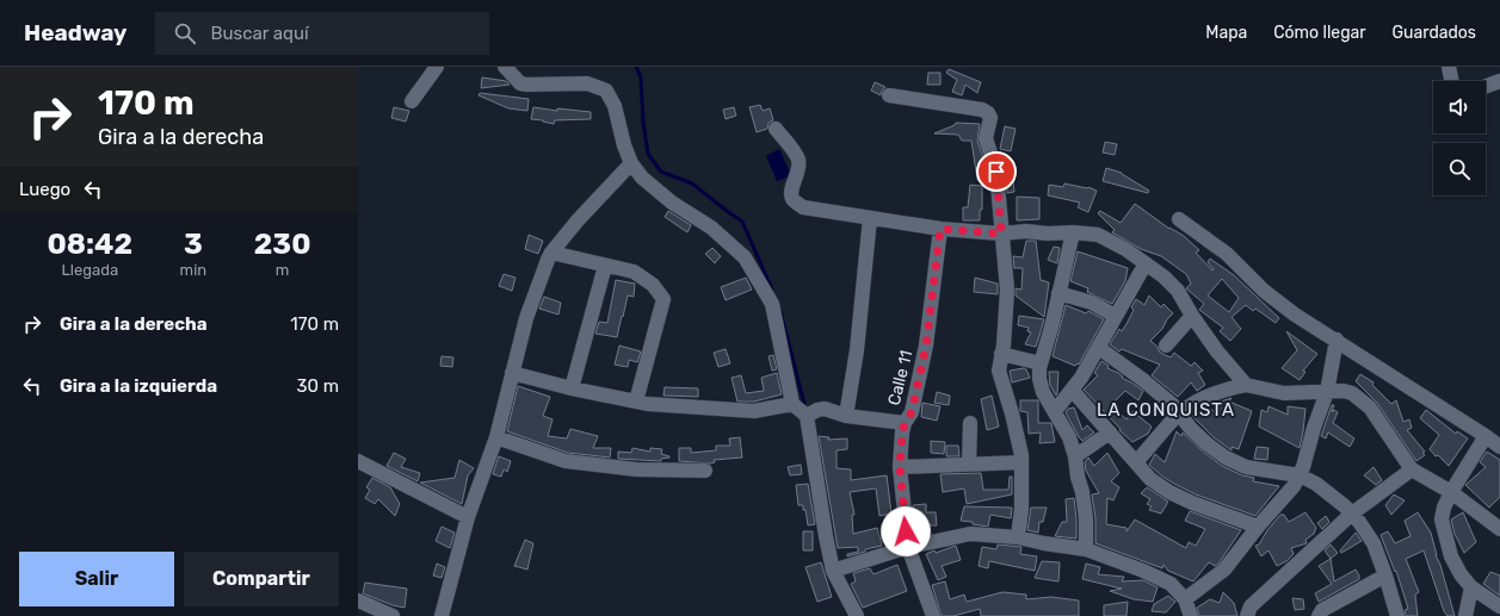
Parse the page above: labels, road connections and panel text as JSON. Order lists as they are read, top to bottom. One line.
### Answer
{"streets":{"street":["Calle 11"]},"districts":["LA CONQUISTA"],"page":{"header":"Headway","search":"Buscar aquí","nav":["Mapa","Cómo llegar","Guardados"],"turn":["170 m","Gira a la derecha"],"then":"Luego","eta":["08:42","Llegada","3","min","230","m"],"list":[{"name":"Gira a la derecha","value":"170 m"},{"name":"Gira a la izquierda","value":"30 m"}],"buttons":["Salir","Compartir"]}}
